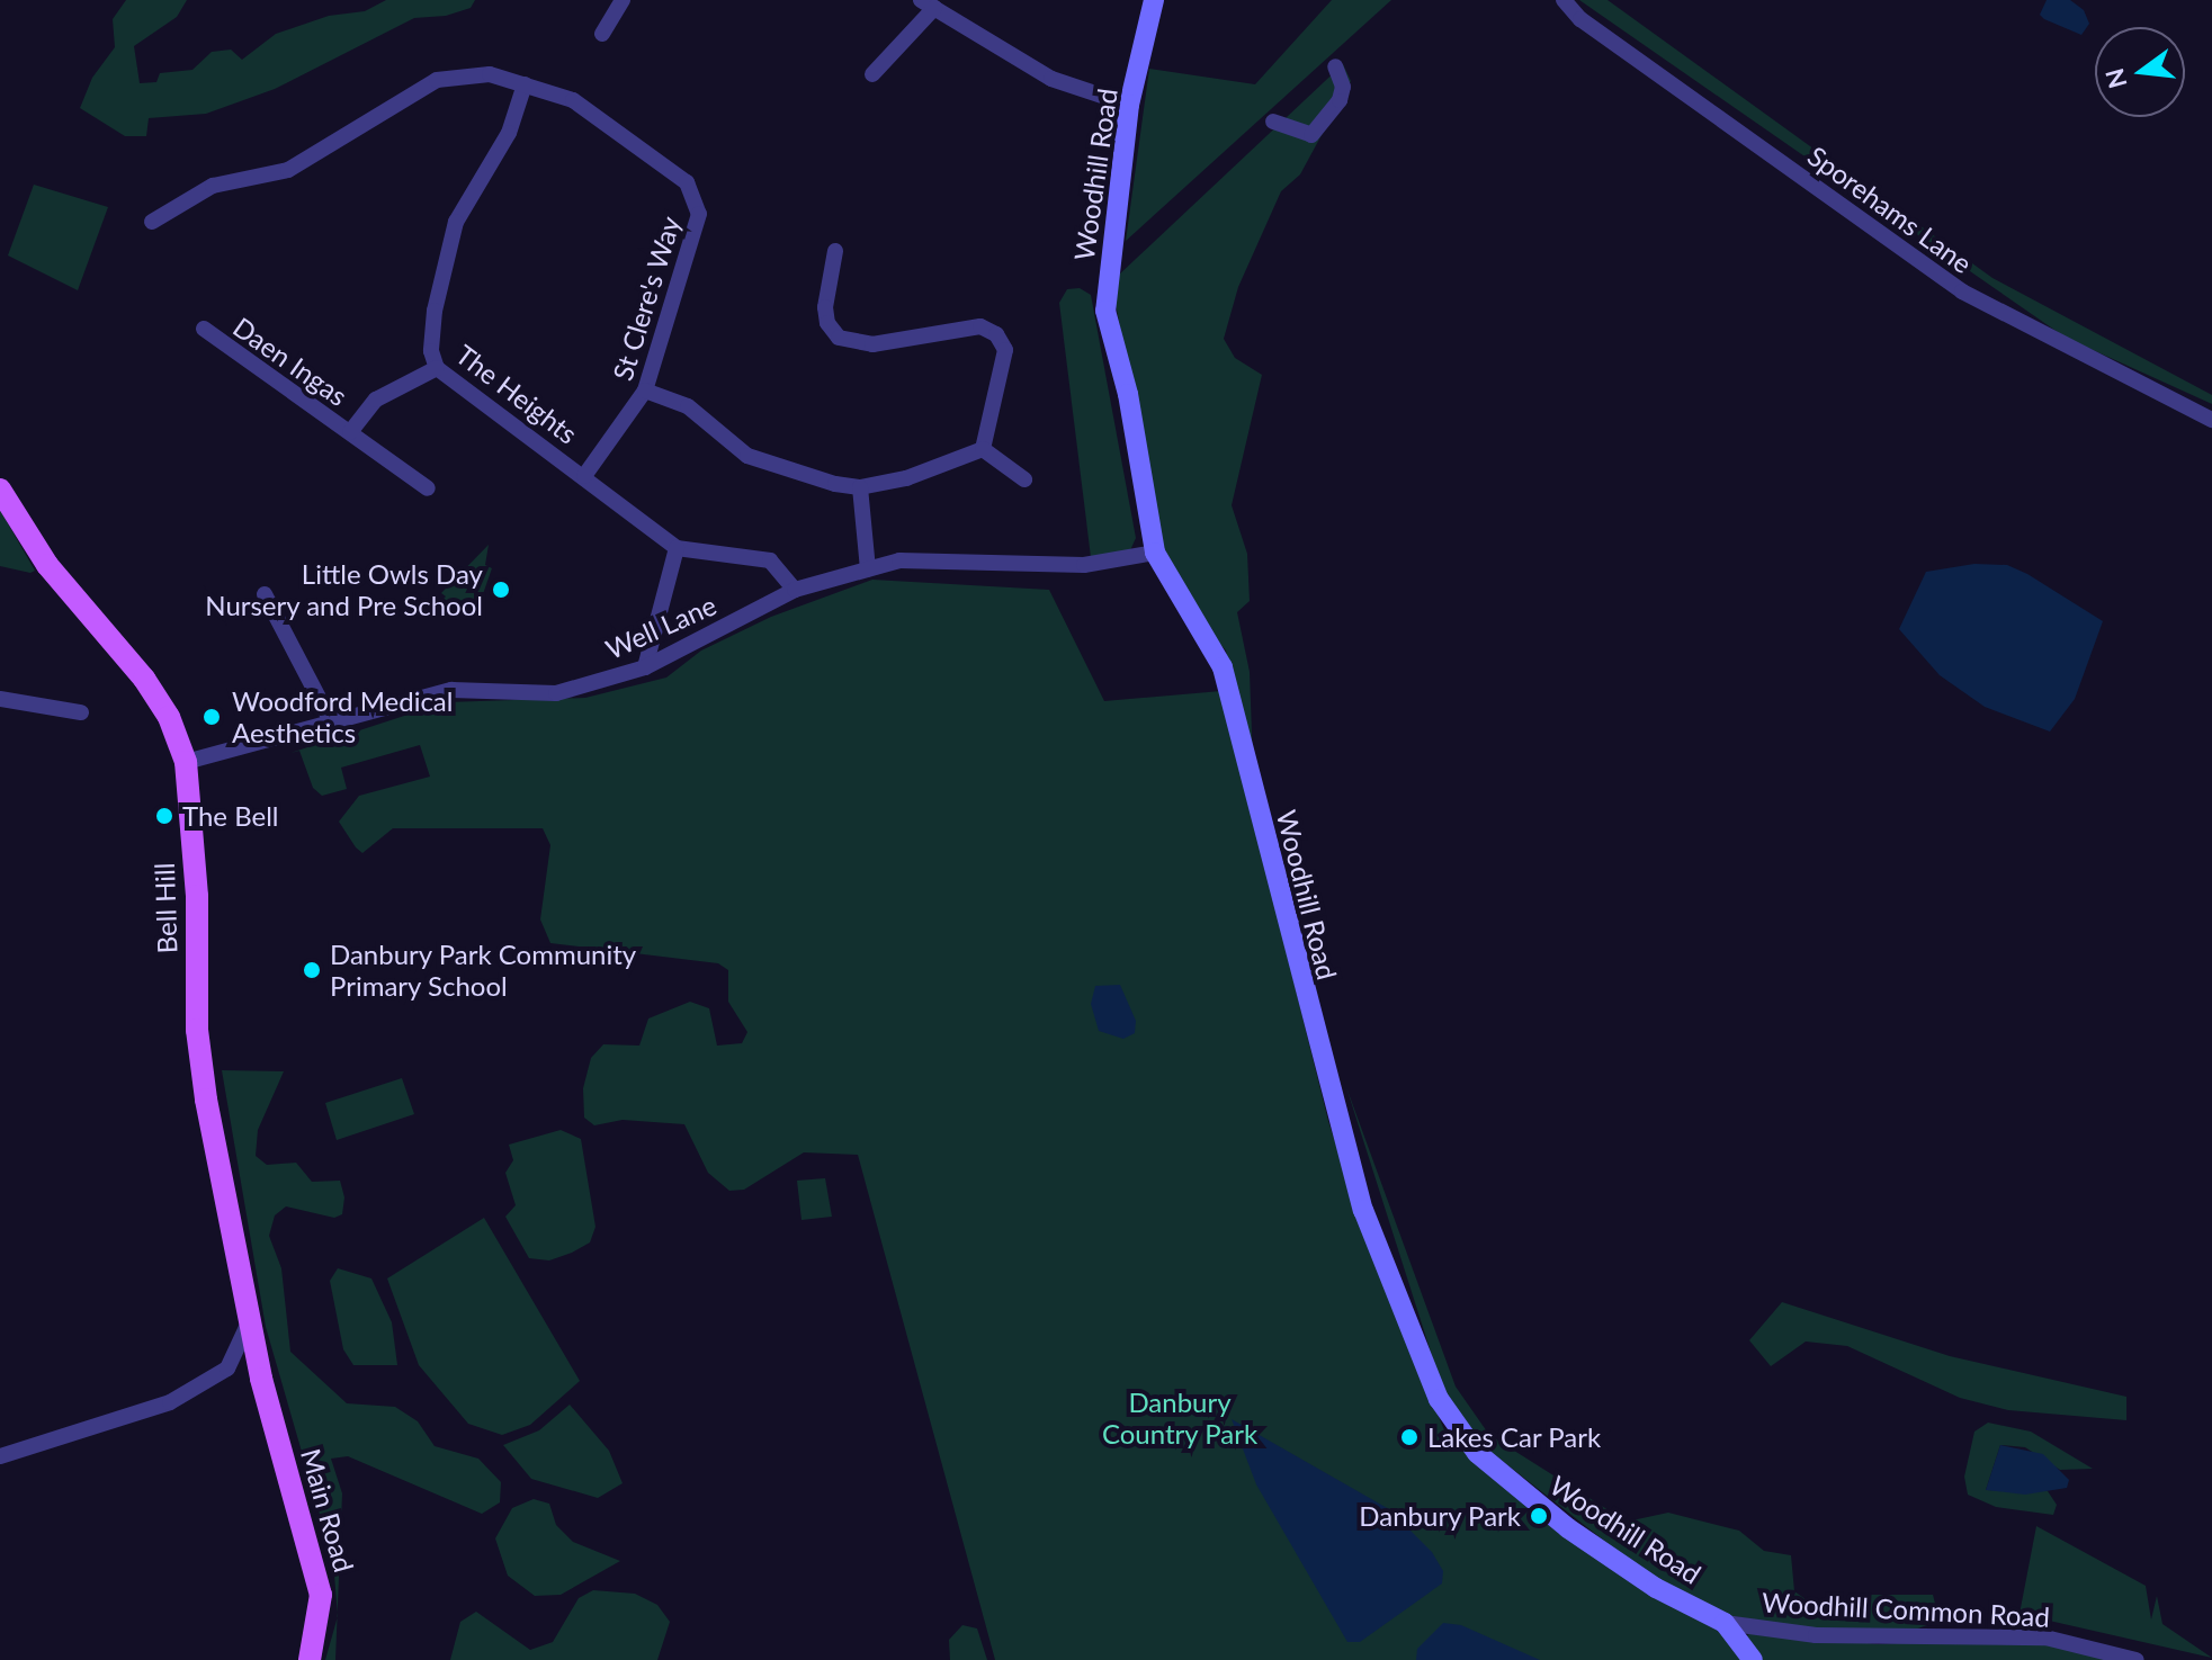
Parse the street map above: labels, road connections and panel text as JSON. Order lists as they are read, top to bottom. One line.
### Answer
{"streets":{"main road":["Bell Hill","Main Road"],"street":["Woodhill Road","Sporehams Lane","St Clere's Way","Daen Ingas","The Heights","Well Lane","Woodhill Common Road"]},"crossings":[["Woodhill Road","Well Lane"],["Woodhill Road","Woodhill Common Road"],["St Clere's Way","The Heights"],["Daen Ingas","The Heights"],["Well Lane","Bell Hill"],["Bell Hill","Main Road"]],"parks":["Danbury Country Park"],"places":["Little Owls Day Nursery and Pre School","Woodford Medical Aesthetics","The Bell","Danbury Park Community Primary School","Lakes Car Park","Danbury Park"],"north":"left"}
